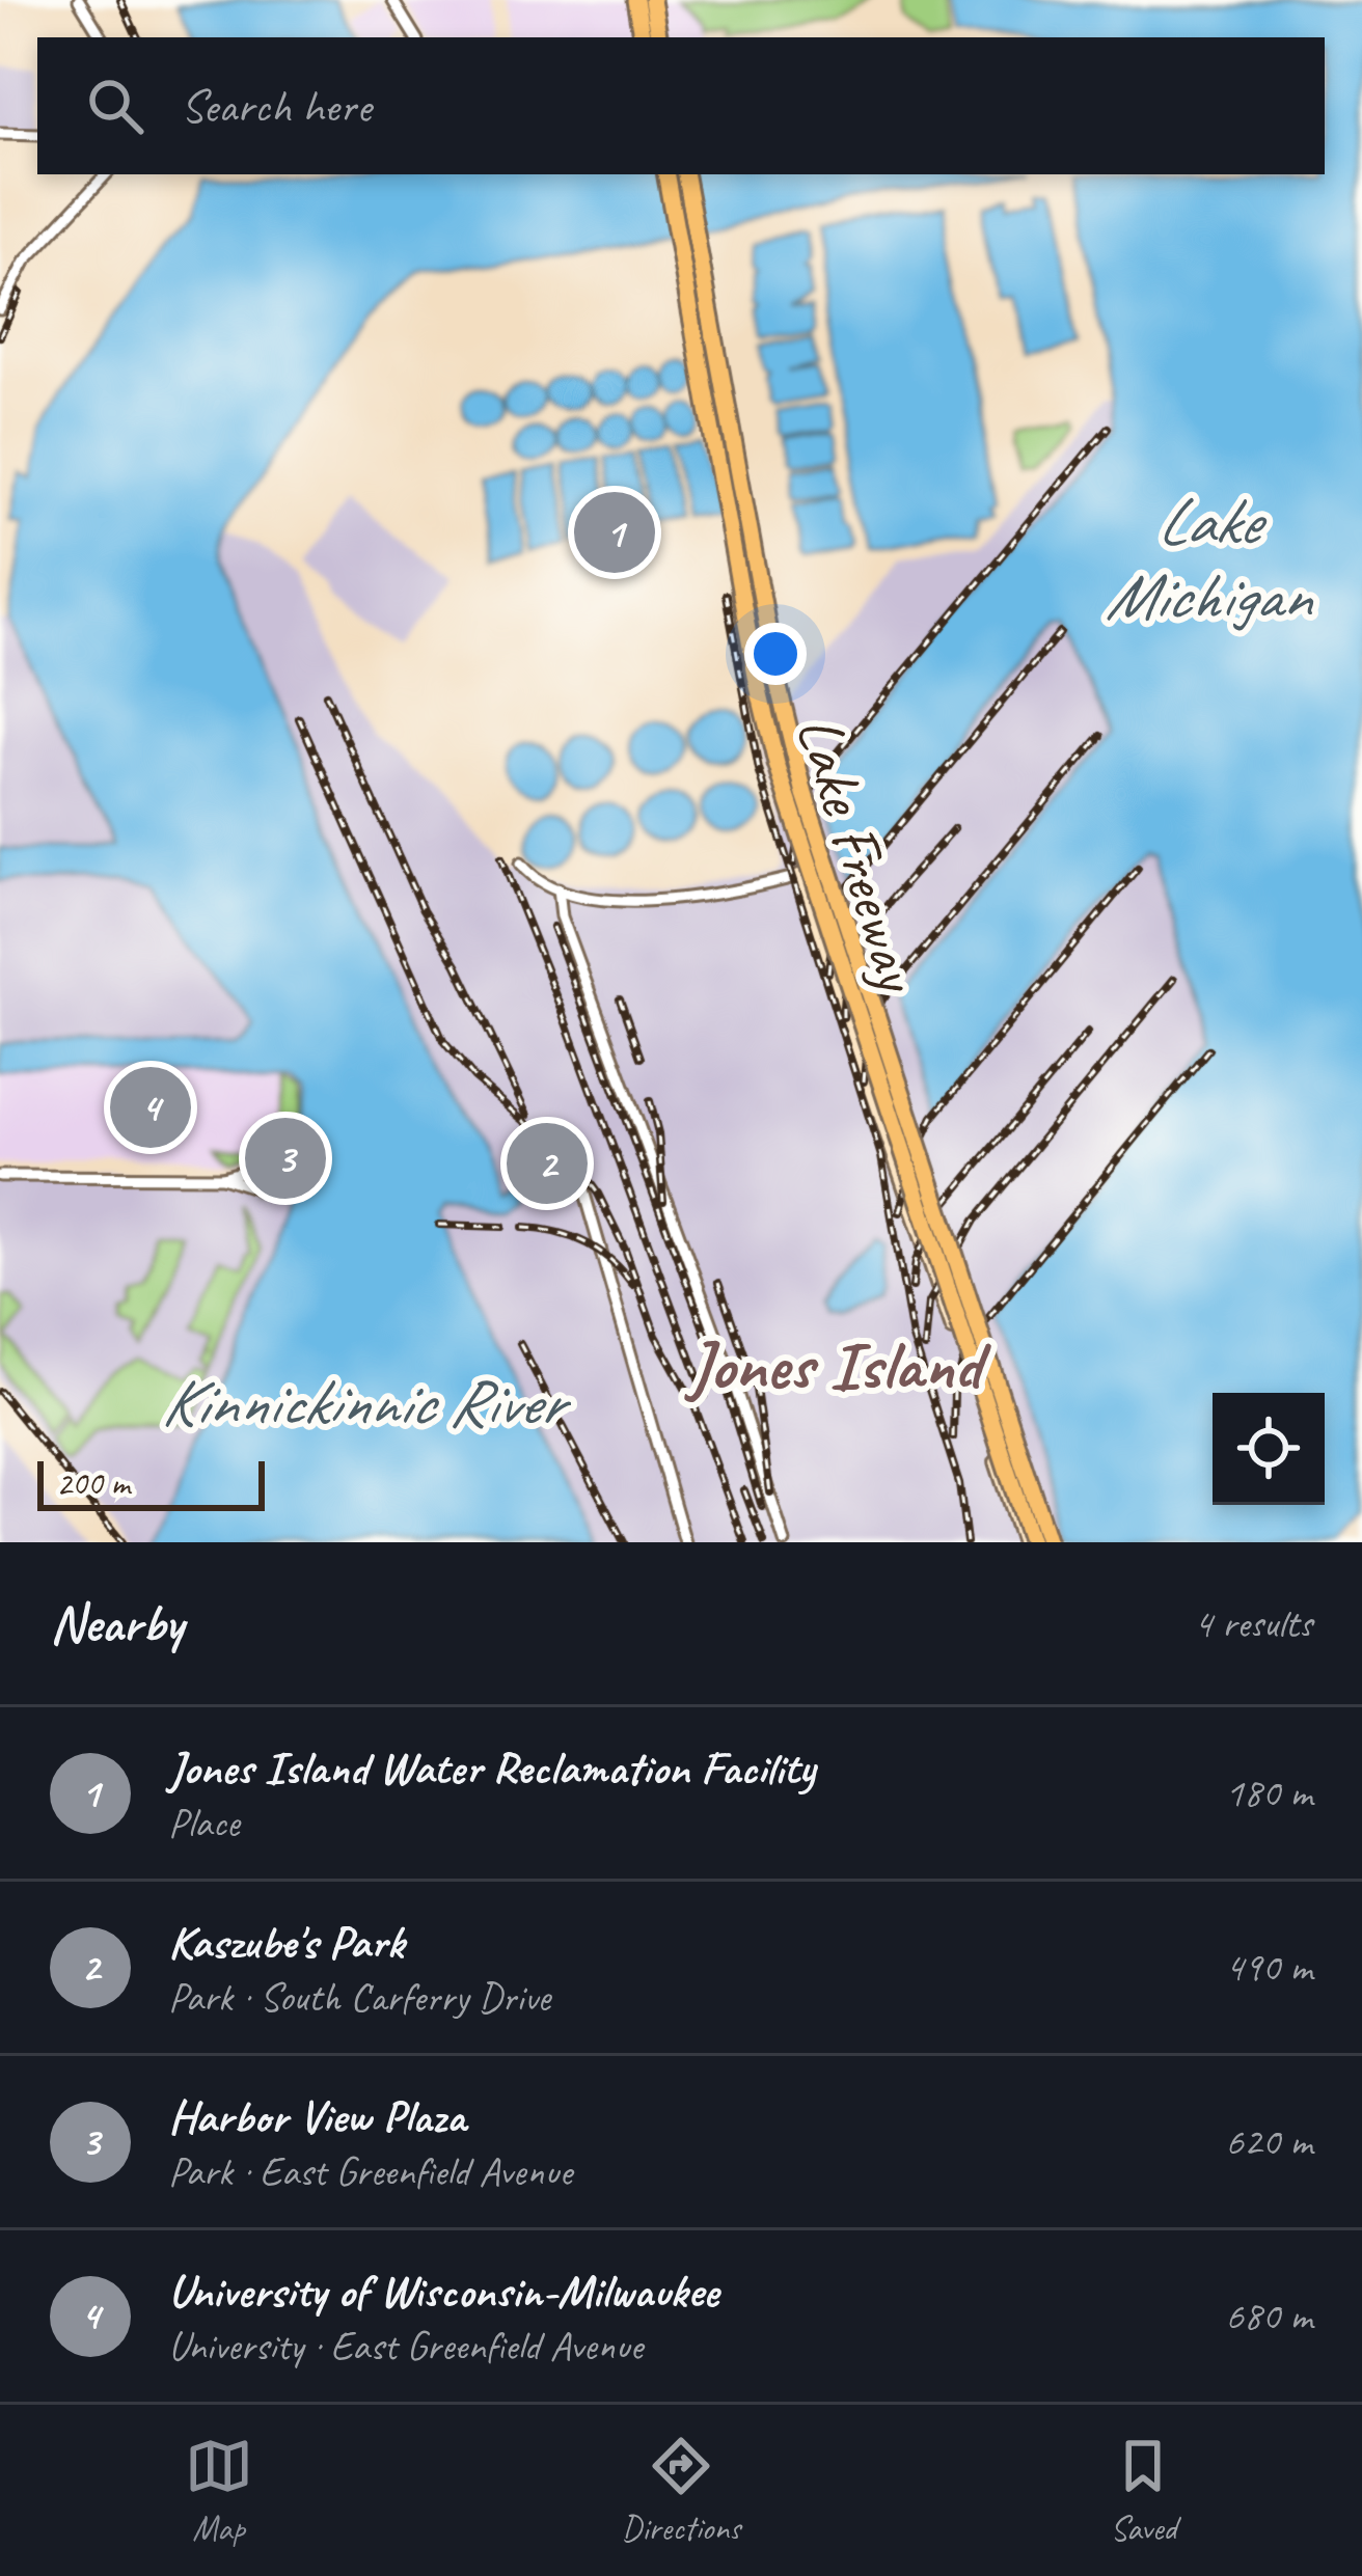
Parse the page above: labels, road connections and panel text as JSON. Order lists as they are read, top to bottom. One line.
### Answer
{"streets":{"highway":["Lake Freeway"]},"districts":["Jones Island"],"water":["Lake Michigan","Kinnickinnic River"],"scale_bar":"200 m","page":{"search":"Search here","pins":["1","4","3","2"],"scale":"200 m","heading":["Nearby","4 results"],"list":[{"mark":"1","name":"Jones Island Water Reclamation Facility","note":"Place","value":"180 m"},{"mark":"2","name":"Kaszube's Park","note":"Park · South Carferry Drive","value":"490 m"},{"mark":"3","name":"Harbor View Plaza","note":"Park · East Greenfield Avenue","value":"620 m"},{"mark":"4","name":"University of Wisconsin-Milwaukee","note":"University · East Greenfield Avenue","value":"680 m"}],"nav":["Map","Directions","Saved"]}}
